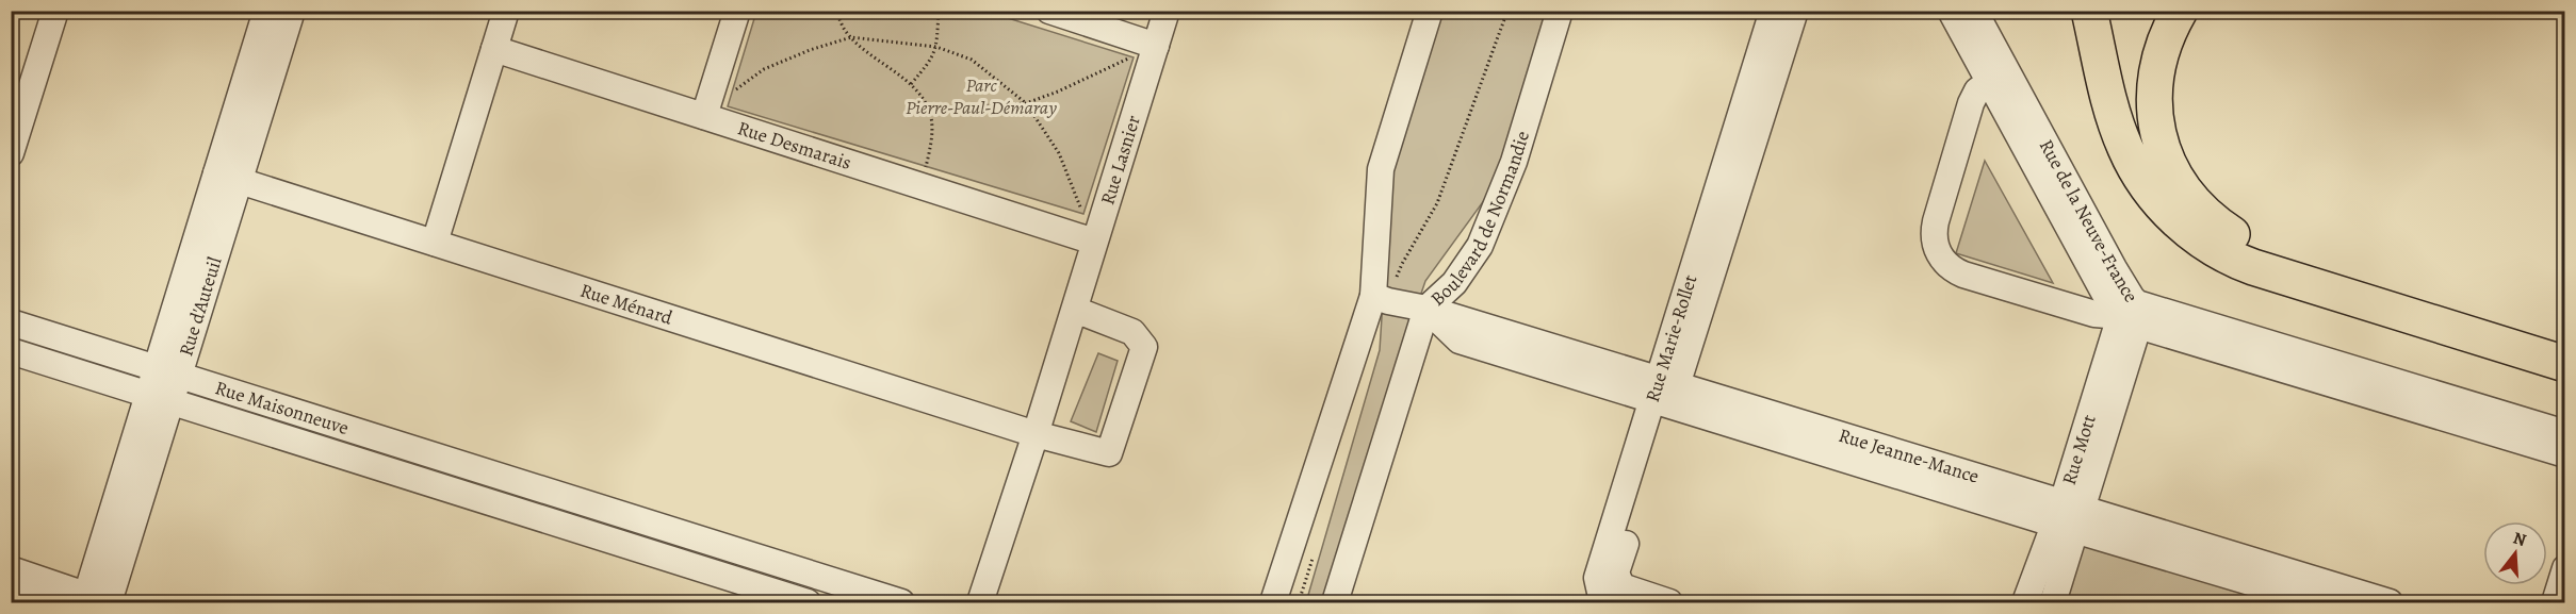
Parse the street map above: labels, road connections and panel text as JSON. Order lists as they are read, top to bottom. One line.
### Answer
{"streets":{"street":["Rue Desmarais","Rue Lasnier","Boulevard de Normandie","Rue de la Neuve-France","Rue Ménard","Rue d'Auteuil","Rue Marie-Rollet","Rue Maisonneuve","Rue Mott","Rue Jeanne-Mance"]},"crossings":[["Rue Desmarais","Rue Lasnier"],["Rue Lasnier","Rue Ménard"],["Boulevard de Normandie","Rue Jeanne-Mance"],["Rue de la Neuve-France","Rue Mott"],["Rue Ménard","Rue d'Auteuil"],["Rue d'Auteuil","Rue Maisonneuve"],["Rue Marie-Rollet","Rue Jeanne-Mance"],["Rue Mott","Rue Jeanne-Mance"]],"parks":["Parc Pierre-Paul-Démaray"],"north":"top"}
